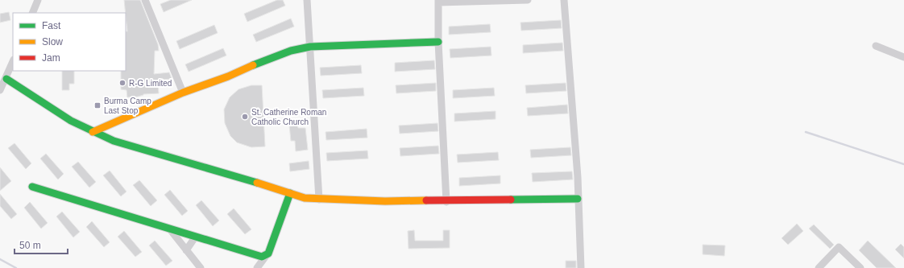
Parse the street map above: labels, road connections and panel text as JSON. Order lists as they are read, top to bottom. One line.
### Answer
{"places":{"other":["R-G Limited","St. Catherine Roman Catholic Church"],"transit":["Burma Camp Last Stop"]},"legend":["Fast","Slow","Jam"],"scale_bar":"50 m"}
